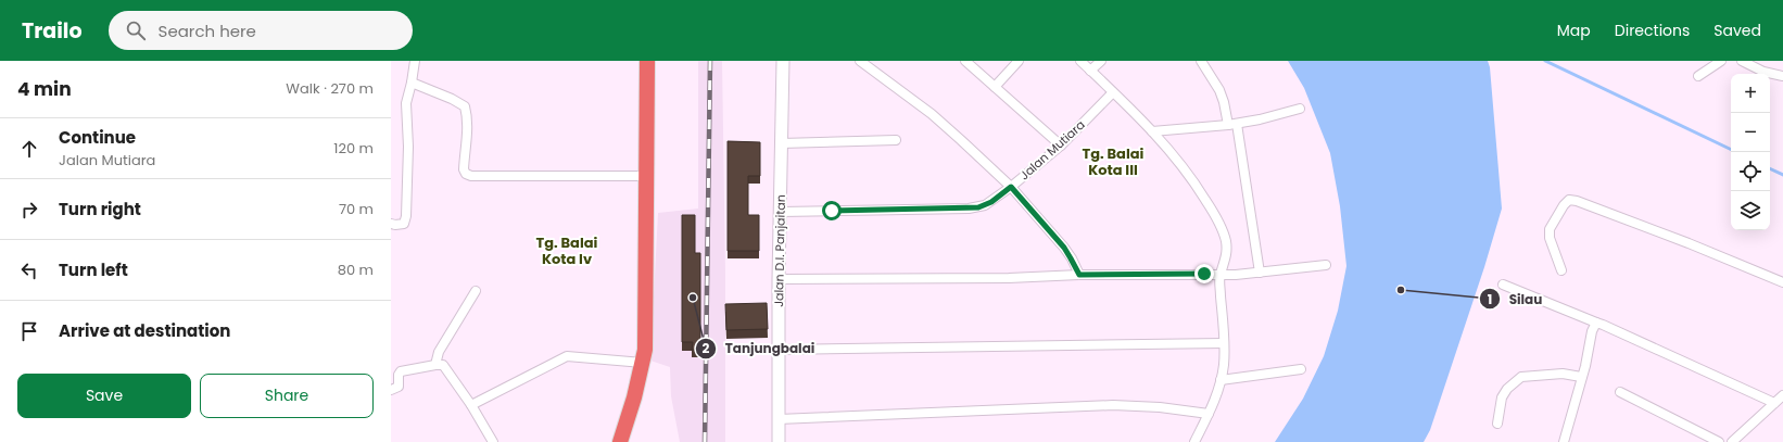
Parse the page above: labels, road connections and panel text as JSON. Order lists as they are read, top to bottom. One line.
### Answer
{"streets":{"main road":["Jalan D.I. Panjaitan"],"street":["Jalan Mutiara"]},"crossings":[["Jalan Mutiara","Jalan D.I. Panjaitan"]],"districts":["Tg. Balai Kota III","Tg. Balai Kota Iv"],"places":["Silau","Tanjungbalai"],"page":{"header":"Trailo","search":"Search here","nav":["Map","Directions","Saved"],"heading":["4 min","Walk · 270 m"],"map_buttons":["+","−"],"list":[["Continue","Jalan Mutiara","120 m"],["Turn right","70 m"],["Turn left","80 m"],"Arrive at destination"],"buttons":["Save","Share"]}}
